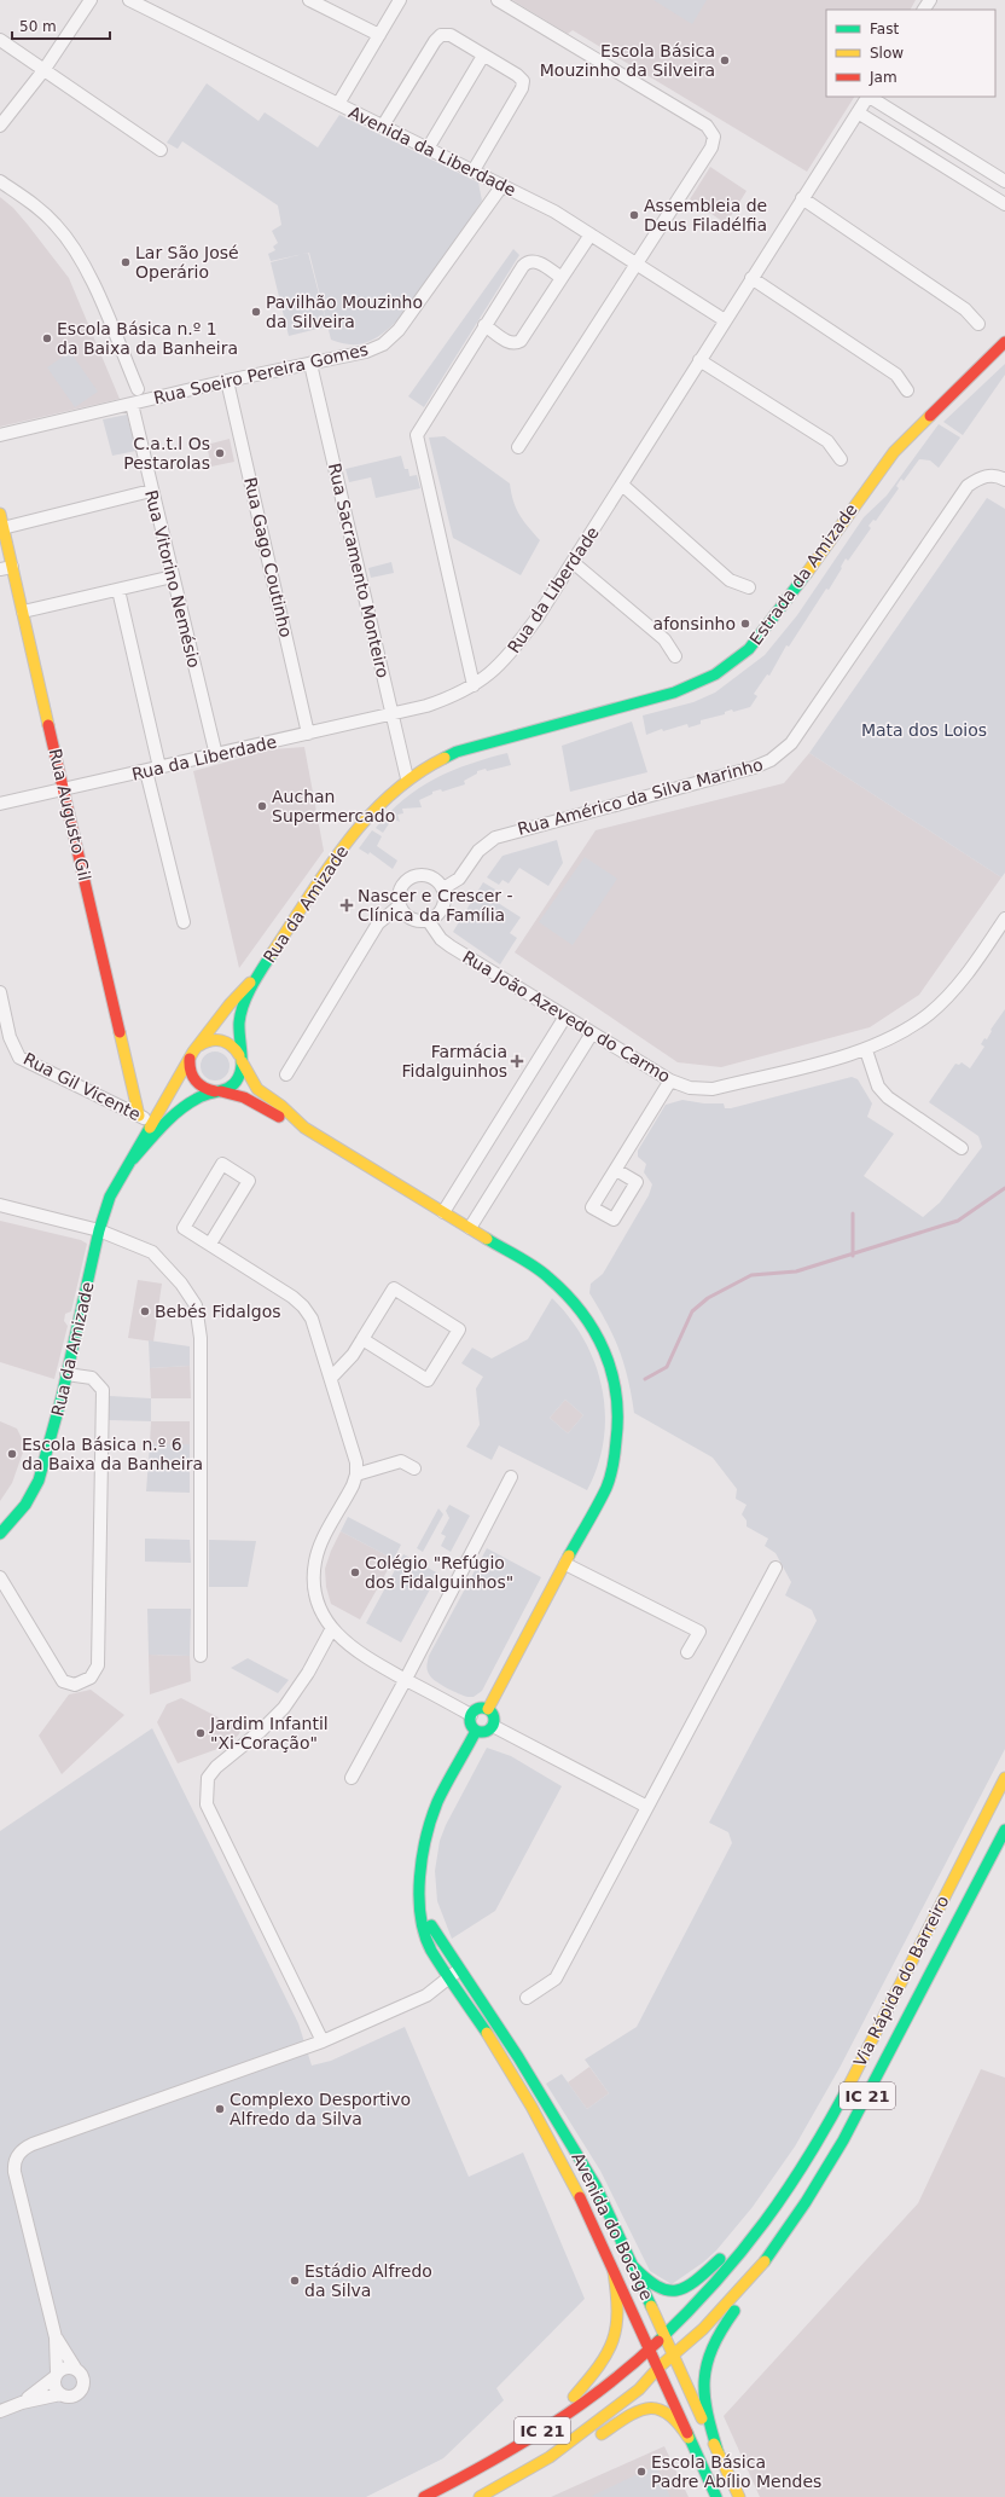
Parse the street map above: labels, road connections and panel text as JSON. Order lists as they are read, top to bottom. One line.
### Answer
{"streets":{"main road":["Estrada da Amizade","Rua Augusto Gil","Rua da Amizade","Via Rápida do Barreiro","IC 21","Avenida do Bocage"],"street":["Avenida da Liberdade","Rua Soeiro Pereira Gomes","Rua Gago Coutinho","Rua Sacramento Monteiro","Rua Vitorino Nemésio","Rua da Liberdade","Rua Américo da Silva Marinho","Rua João Azevedo do Carmo","Rua Gil Vicente"]},"crossings":[["Avenida da Liberdade","Rua Soeiro Pereira Gomes"],["Avenida da Liberdade","Rua da Liberdade"],["Rua Soeiro Pereira Gomes","Rua Gago Coutinho"],["Rua Soeiro Pereira Gomes","Rua Sacramento Monteiro"],["Rua Soeiro Pereira Gomes","Rua Vitorino Nemésio"],["Rua Gago Coutinho","Rua da Liberdade"],["Rua Sacramento Monteiro","Estrada da Amizade"],["Rua Sacramento Monteiro","Rua da Liberdade"],["Estrada da Amizade","Rua da Amizade"],["Rua Vitorino Nemésio","Rua da Liberdade"],["Rua da Liberdade","Rua Augusto Gil"],["Rua Américo da Silva Marinho","Rua João Azevedo do Carmo"],["Rua Augusto Gil","Rua Gil Vicente"],["Rua da Amizade","Rua Gil Vicente"],["Via Rápida do Barreiro","Avenida do Bocage"]],"parks":["Mata dos Loios"],"places":{"other":["Escola Básica Mouzinho da Silveira","Assembleia de Deus Filadélfia","Lar São José Operário","Pavilhão Mouzinho da Silveira","Escola Básica n.º 1 da Baixa da Banheira","C.a.t.l Os Pestarolas","afonsinho","Auchan Supermercado","Bebés Fidalgos","Escola Básica n.º 6 da Baixa da Banheira","Colégio \"Refúgio dos Fidalguinhos\"","Jardim Infantil \"Xi-Coração\"","Complexo Desportivo Alfredo da Silva","Estádio Alfredo da Silva","Escola Básica Padre Abílio Mendes"],"health":["Nascer e Crescer - Clínica da Família","Farmácia Fidalguinhos"]},"legend":["Fast","Slow","Jam"],"scale_bar":"50 m"}
